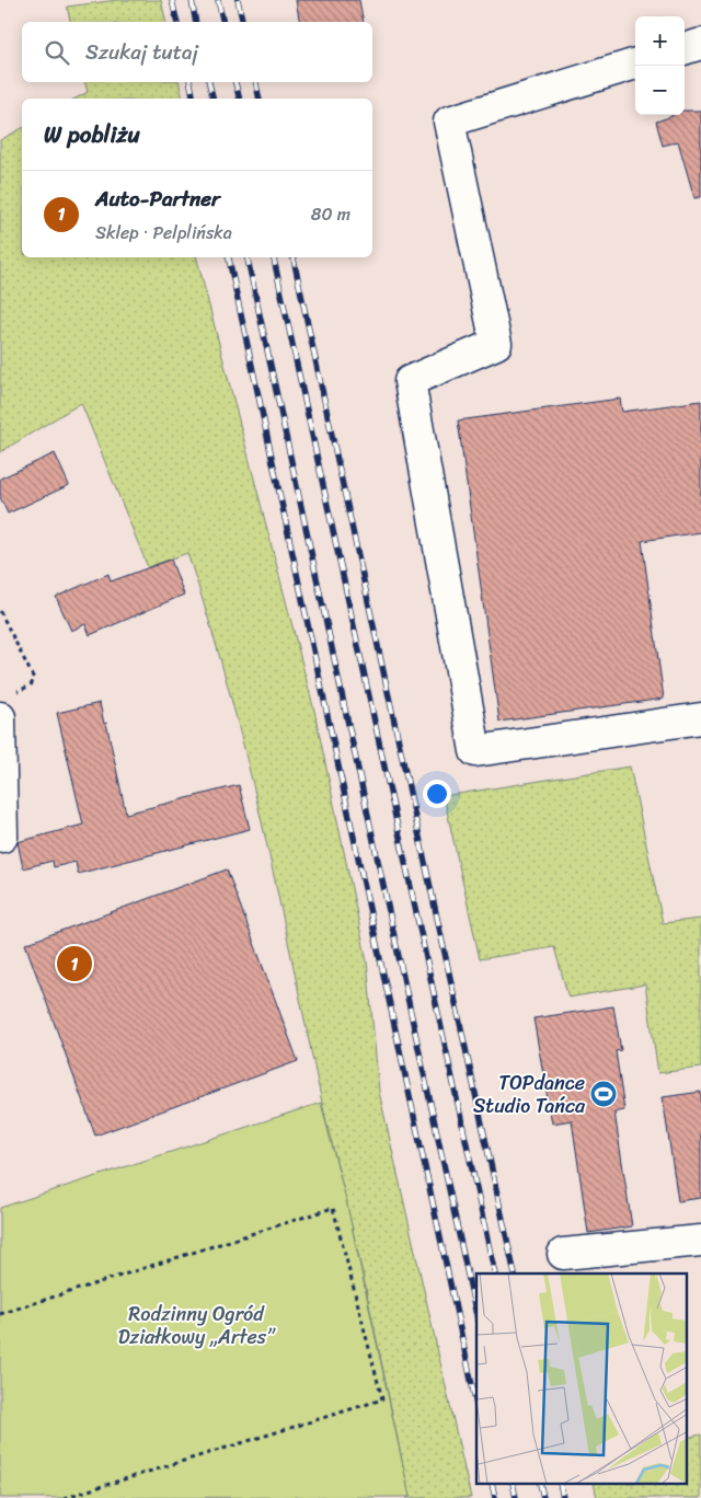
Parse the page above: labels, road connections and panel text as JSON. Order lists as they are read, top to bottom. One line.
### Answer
{"parks":["Rodzinny Ogród Działkowy „Artes”"],"places":{"sports":["TOPdance Studio Tańca"]},"page":{"map_buttons":["+","−"],"search":"Szukaj tutaj","heading":"W pobliżu","list":[{"mark":"1","name":"Auto-Partner","note":"Sklep · Pelplińska","value":"80 m"}],"pins":"1"}}
